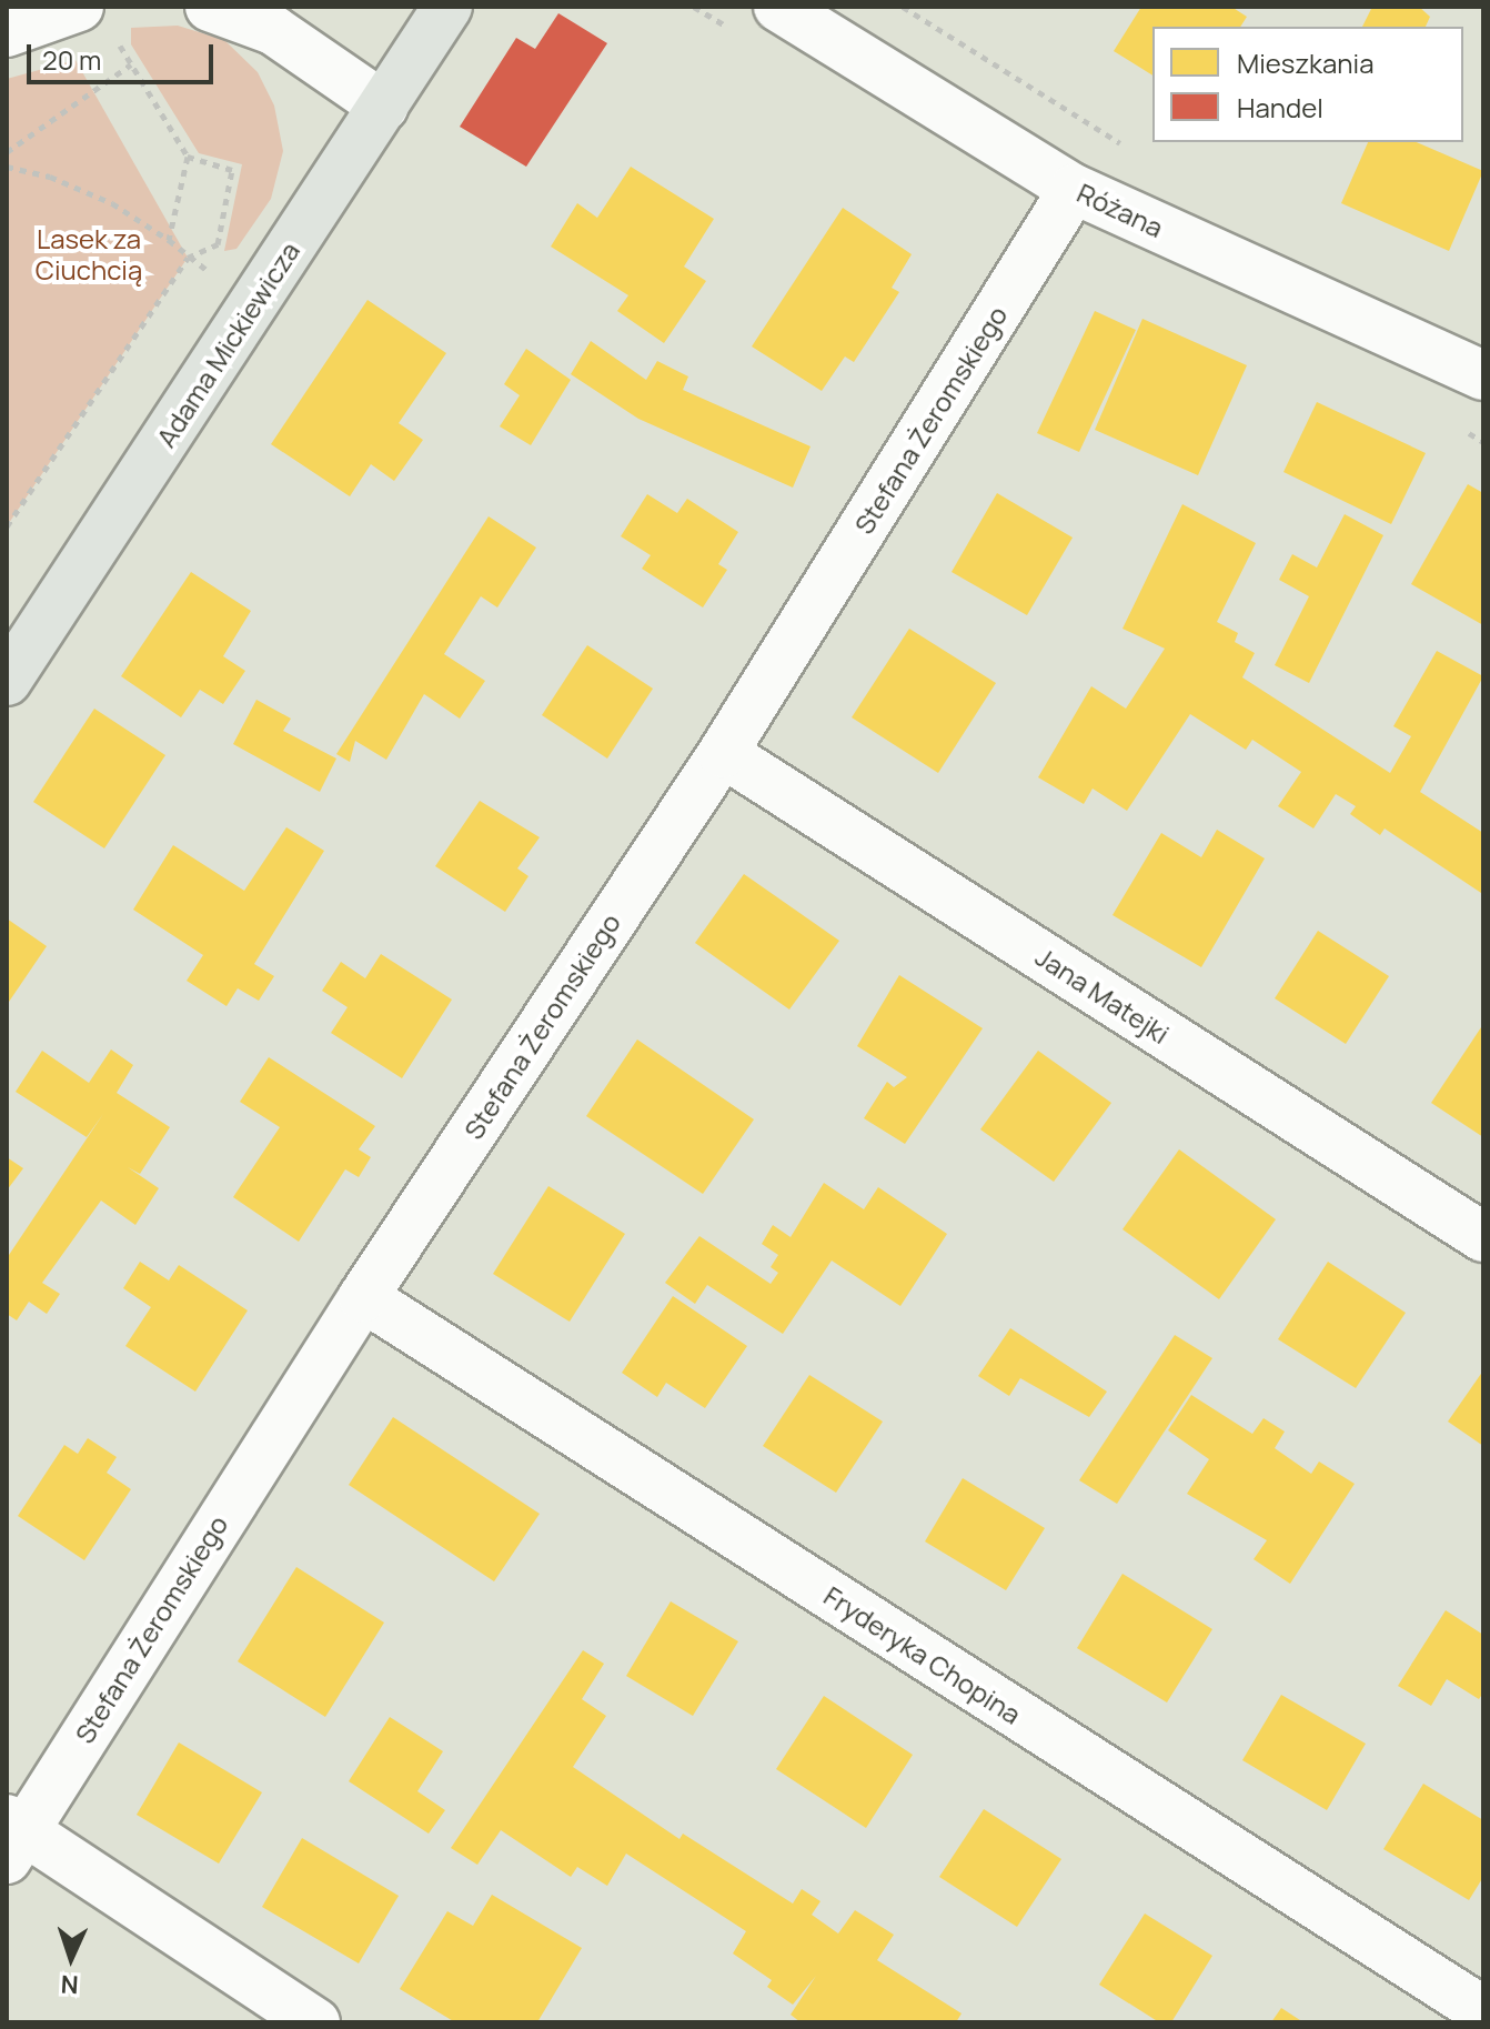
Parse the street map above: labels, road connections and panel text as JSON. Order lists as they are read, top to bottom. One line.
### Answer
{"streets":{"main road":["Adama Mickiewicza"],"street":["Różana","Stefana Żeromskiego","Jana Matejki","Fryderyka Chopina"]},"crossings":[["Różana","Stefana Żeromskiego"],["Stefana Żeromskiego","Jana Matejki"],["Stefana Żeromskiego","Fryderyka Chopina"]],"parks":["Lasek za Ciuchcią"],"legend":["Mieszkania","Handel"],"scale_bar":"20 m","north":"bottom"}
